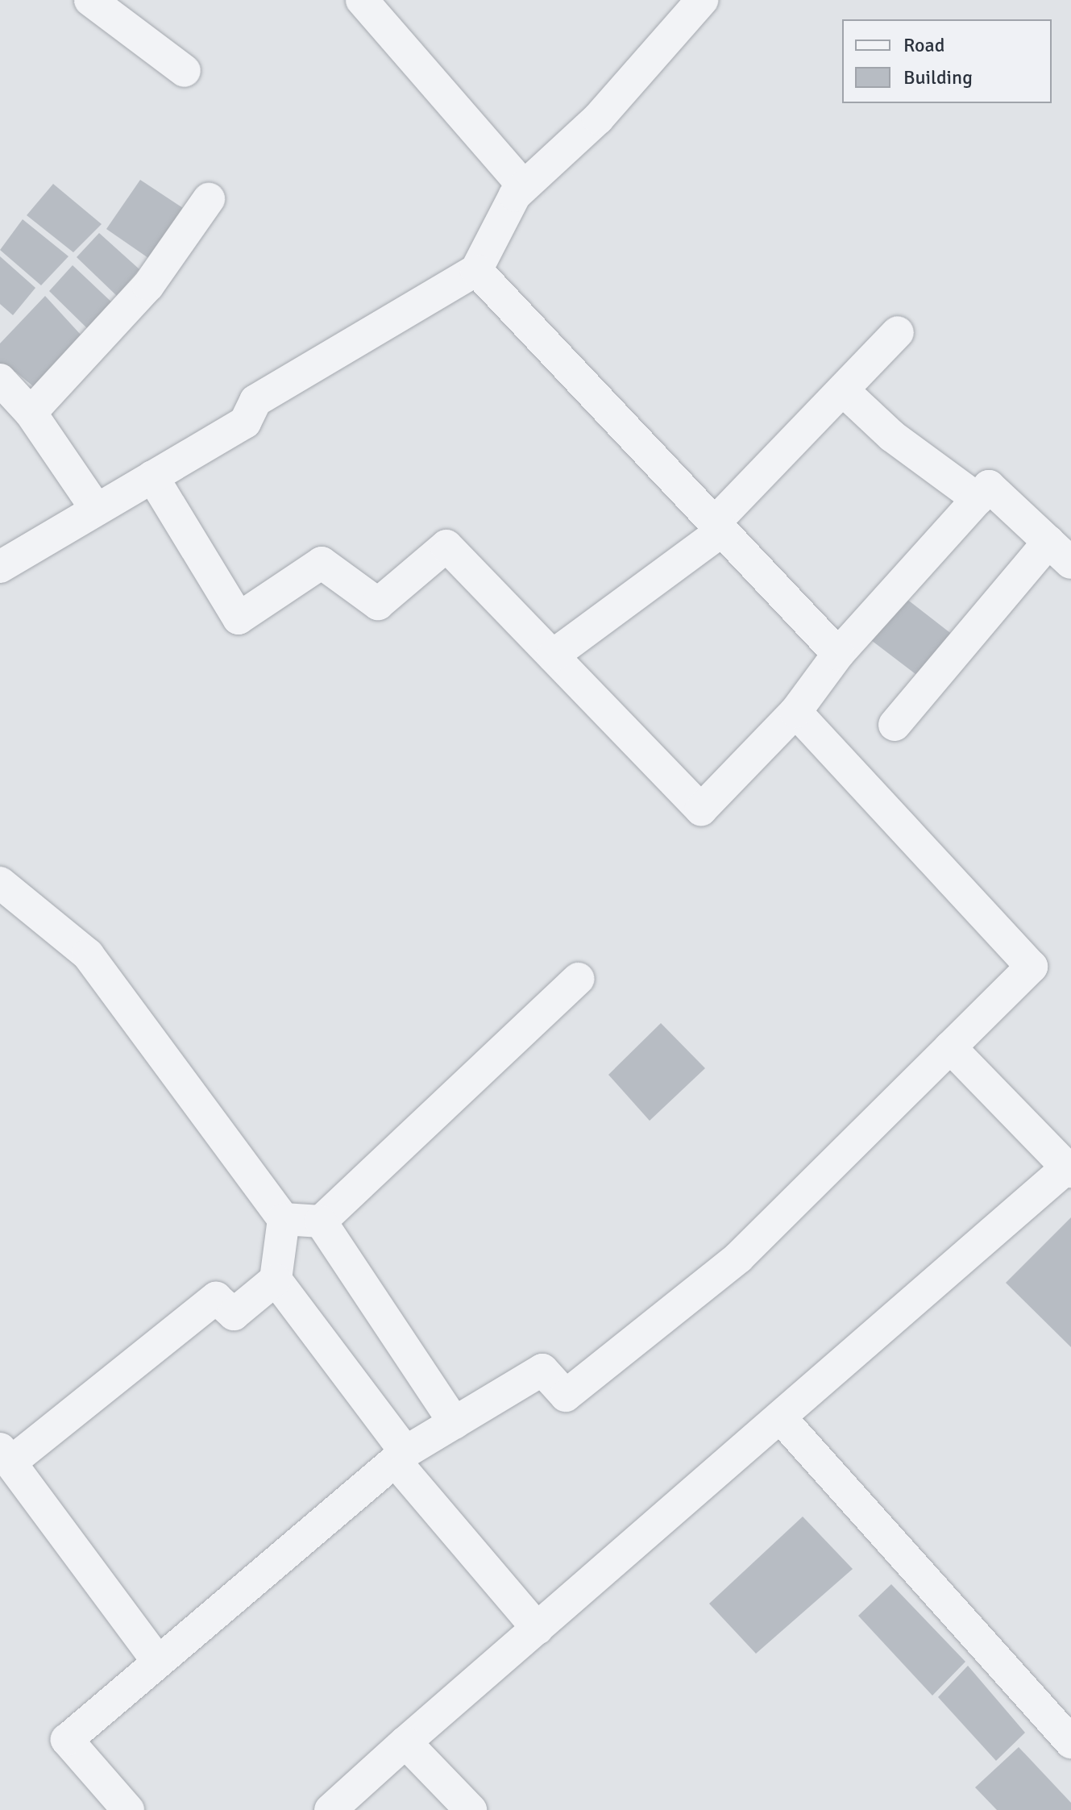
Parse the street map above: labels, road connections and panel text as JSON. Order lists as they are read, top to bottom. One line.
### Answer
{"legend":["Road","Building"]}
